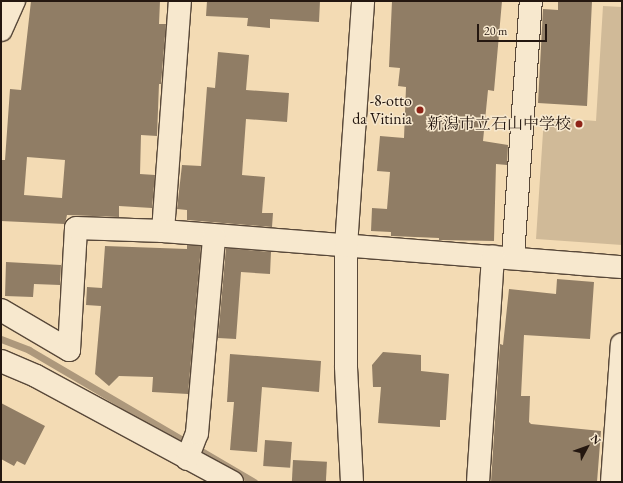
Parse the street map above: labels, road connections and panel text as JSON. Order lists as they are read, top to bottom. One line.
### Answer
{"places":["-8-otto da Vitinia","新潟市立石山中学校"],"scale_bar":"20 m","north":"top right"}
